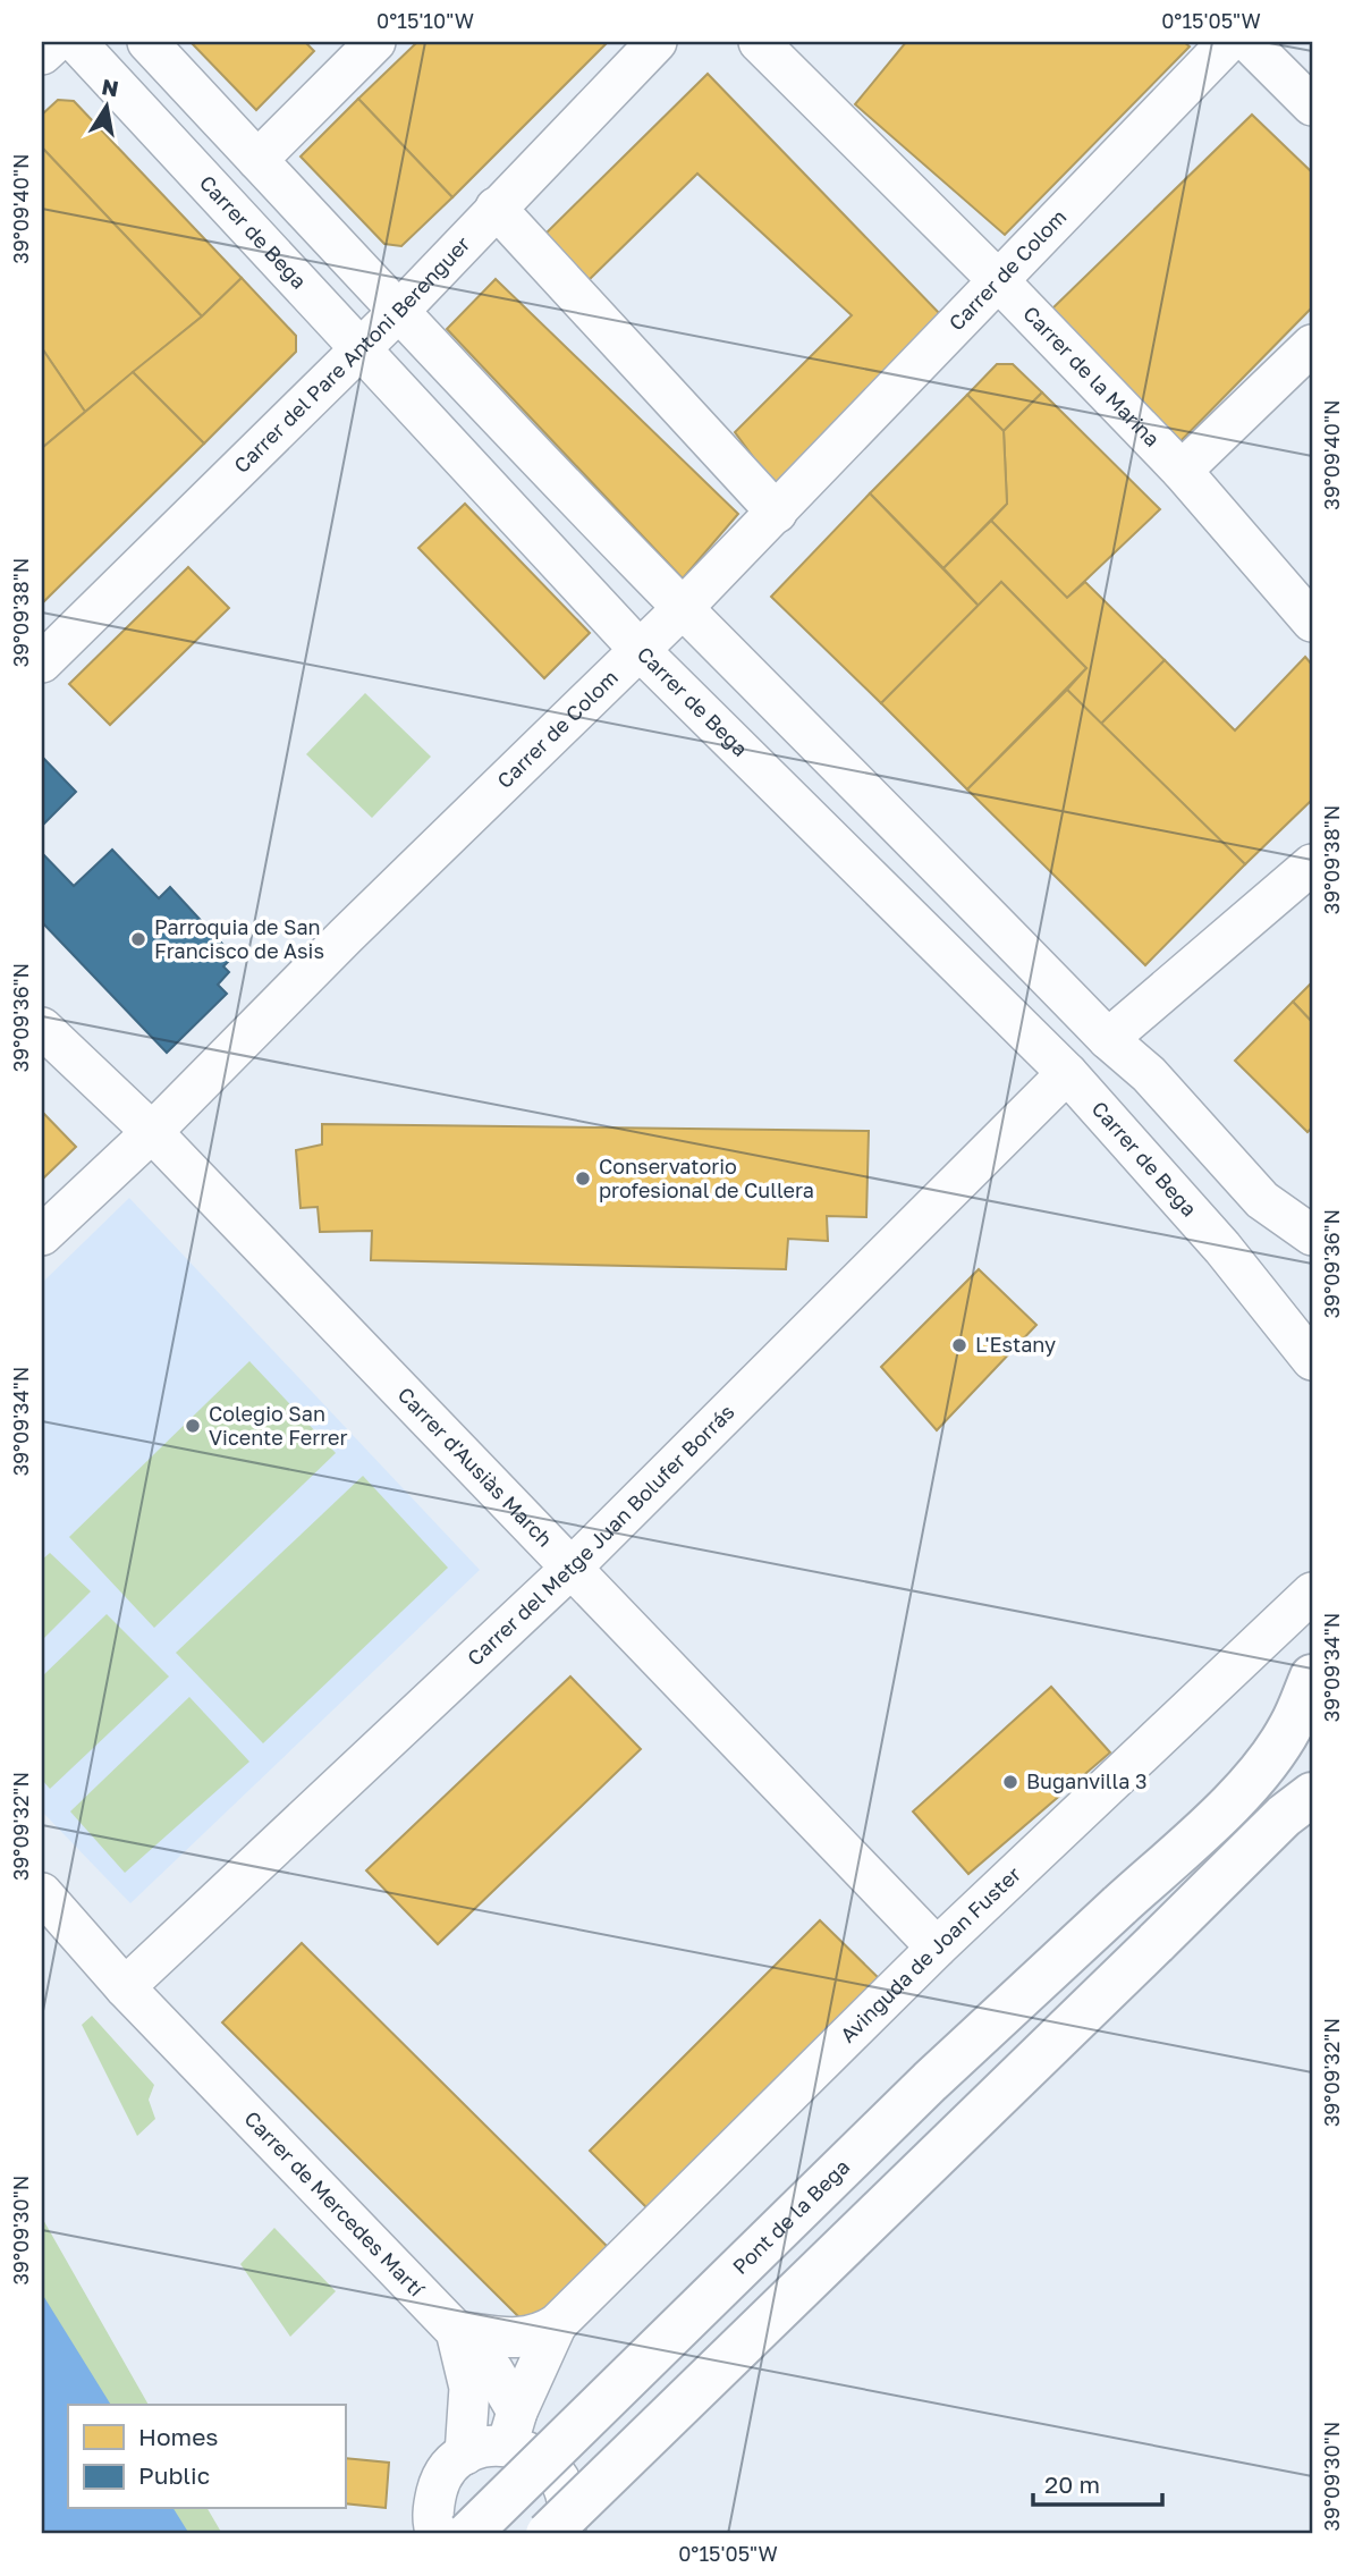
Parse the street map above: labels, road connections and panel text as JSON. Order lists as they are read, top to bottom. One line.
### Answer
{"streets":{"street":["Carrer de Bega","Carrer de Colom","Carrer del Pare Antoni Berenguer","Carrer de la Marina","Carrer d'Ausiàs March","Carrer del Metge Juan Bolufer Borrás","Avinguda de Joan Fuster","Carrer de Mercedes Martí","Pont de la Bega"]},"crossings":[["Carrer de Bega","Carrer de Colom"],["Carrer de Bega","Carrer del Pare Antoni Berenguer"],["Carrer de Bega","Carrer del Metge Juan Bolufer Borrás"],["Carrer de Colom","Carrer de la Marina"],["Carrer de Colom","Carrer d'Ausiàs March"],["Carrer d'Ausiàs March","Carrer del Metge Juan Bolufer Borrás"],["Carrer d'Ausiàs March","Avinguda de Joan Fuster"],["Carrer del Metge Juan Bolufer Borrás","Carrer de Mercedes Martí"]],"places":["Parroquia de San Francisco de Asis","Conservatorio profesional de Cullera","L'Estany","Colegio San Vicente Ferrer","Buganvilla 3"],"legend":["Homes","Public"],"scale_bar":"20 m","north":"top","coordinates":["0°15'10\"W","0°15'05\"W","39°09'40\"N","39°09'38\"N","39°09'36\"N","39°09'34\"N","39°09'32\"N","39°09'30\"N"]}
